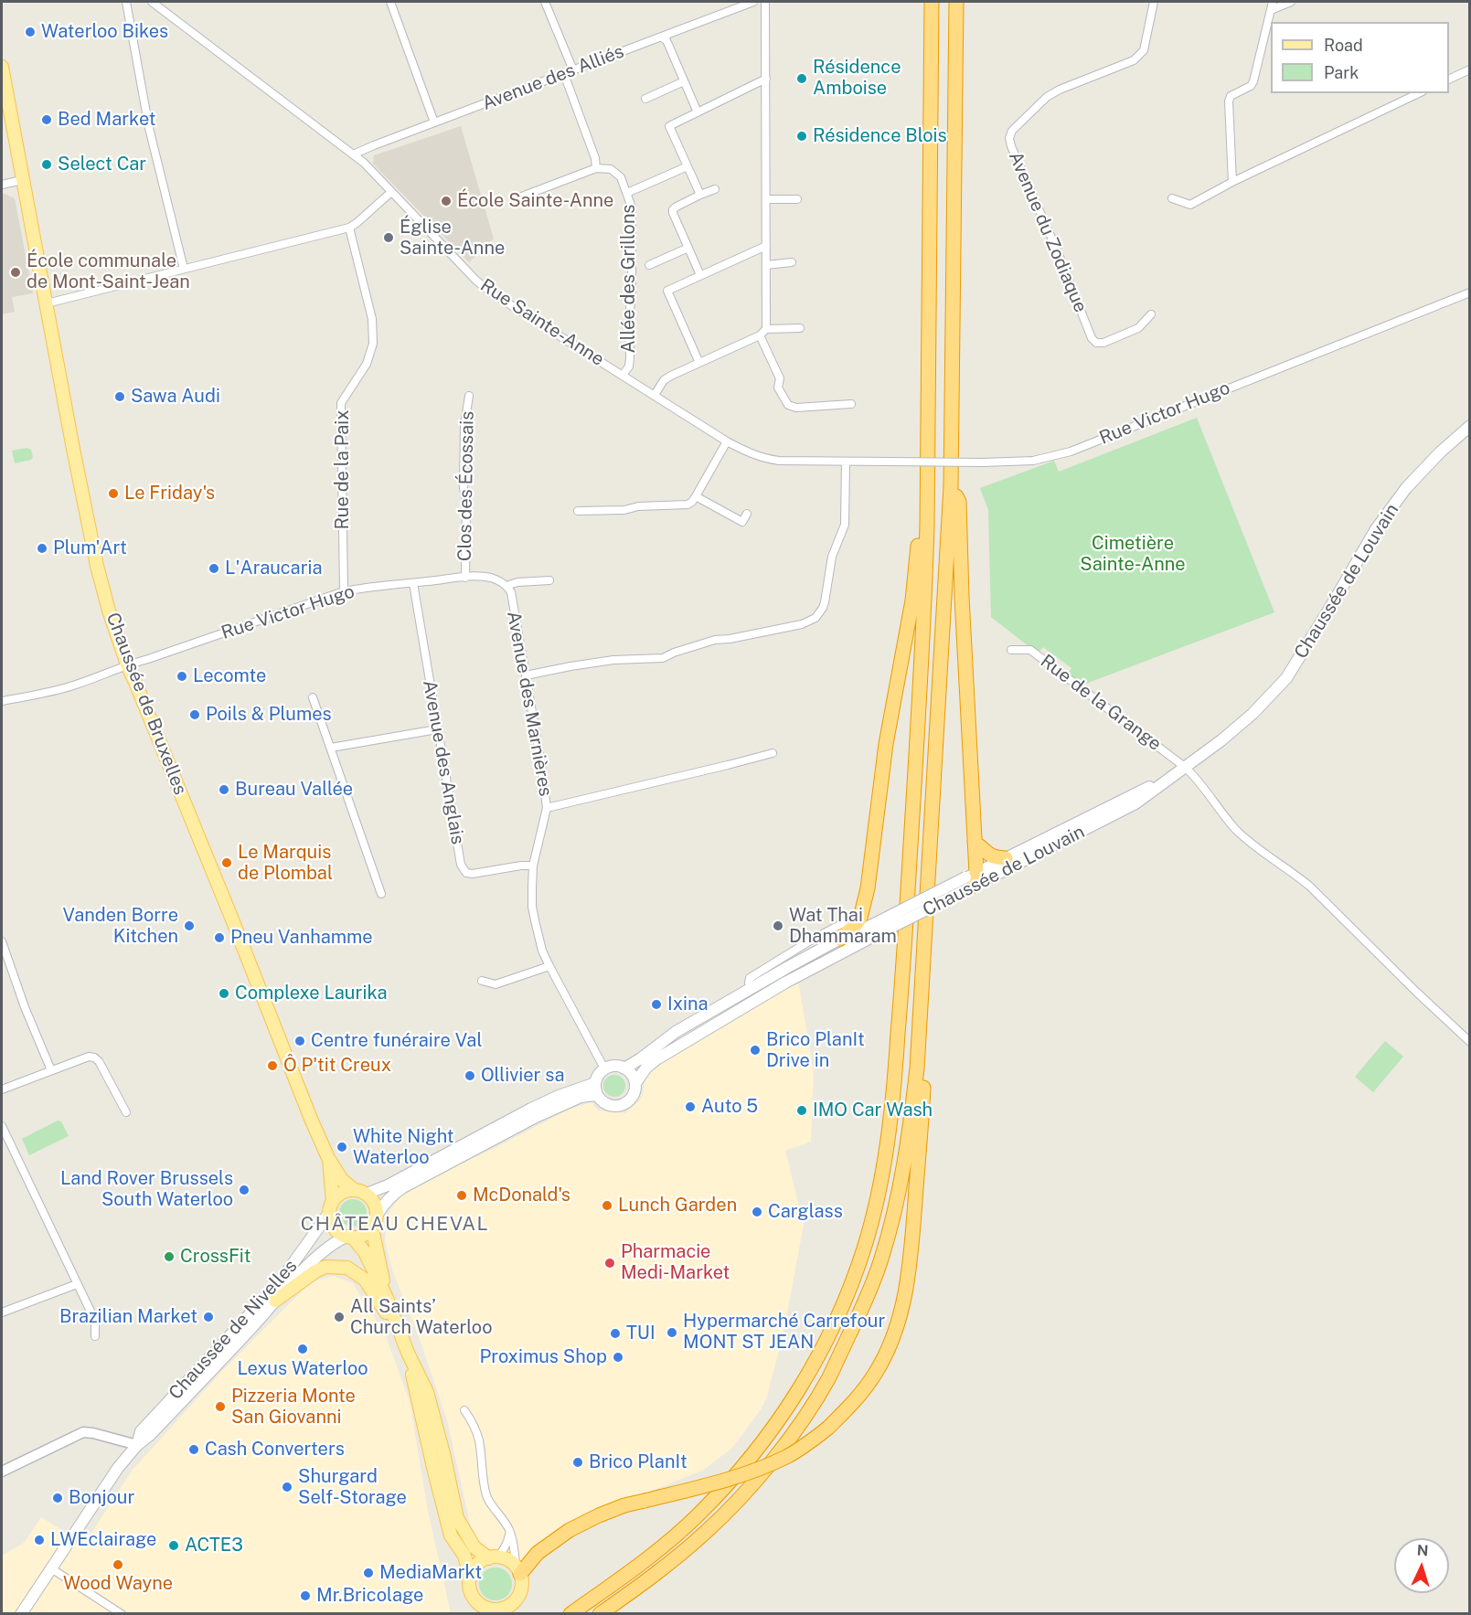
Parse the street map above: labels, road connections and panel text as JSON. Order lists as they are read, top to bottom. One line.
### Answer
{"streets":{"main road":["Chaussée de Louvain","Chaussée de Bruxelles","Chaussée de Nivelles"],"street":["Avenue des Alliés","Avenue du Zodiaque","Allée des Grillons","Rue Sainte-Anne","Rue Victor Hugo","Rue de la Paix","Clos des Écossais","Rue de la Grange","Avenue des Marnières","Avenue des Anglais"]},"crossings":[["Avenue des Alliés","Rue Sainte-Anne"],["Allée des Grillons","Rue Sainte-Anne"],["Rue Sainte-Anne","Rue Victor Hugo"],["Rue Victor Hugo","Rue de la Paix"],["Rue Victor Hugo","Clos des Écossais"],["Rue Victor Hugo","Chaussée de Bruxelles"],["Rue Victor Hugo","Avenue des Marnières"],["Rue Victor Hugo","Avenue des Anglais"],["Chaussée de Louvain","Rue de la Grange"],["Chaussée de Louvain","Avenue des Marnières"],["Avenue des Marnières","Avenue des Anglais"]],"districts":["CHÂTEAU CHEVAL"],"parks":["Cimetière Sainte-Anne"],"places":["Waterloo Bikes","Résidence Amboise","Bed Market","Résidence Blois","Select Car","École Sainte-Anne","Église Sainte-Anne","École communale de Mont-Saint-Jean","Sawa Audi","Le Friday's","Plum'Art","L'Araucaria","Lecomte","Poils & Plumes","Bureau Vallée","Le Marquis de Plombal","Vanden Borre Kitchen","Wat Thai Dhammaram","Pneu Vanhamme","Complexe Laurika","Ixina","Centre funéraire Val","Brico PlanIt Drive in","Ô P'tit Creux","Ollivier sa","Auto 5","IMO Car Wash","White Night Waterloo","Land Rover Brussels South Waterloo","McDonald's","Lunch Garden","Carglass","CrossFit","Pharmacie Medi-Market","Brazilian Market","All Saints’ Church Waterloo","Hypermarché Carrefour MONT ST JEAN","TUI","Lexus Waterloo","Proximus Shop","Pizzeria Monte San Giovanni","Cash Converters","Brico PlanIt","Shurgard Self-Storage","Bonjour","LWEclairage","ACTE3","Wood Wayne","MediaMarkt","Mr.Bricolage"],"legend":["Road","Park"],"north":"top"}
